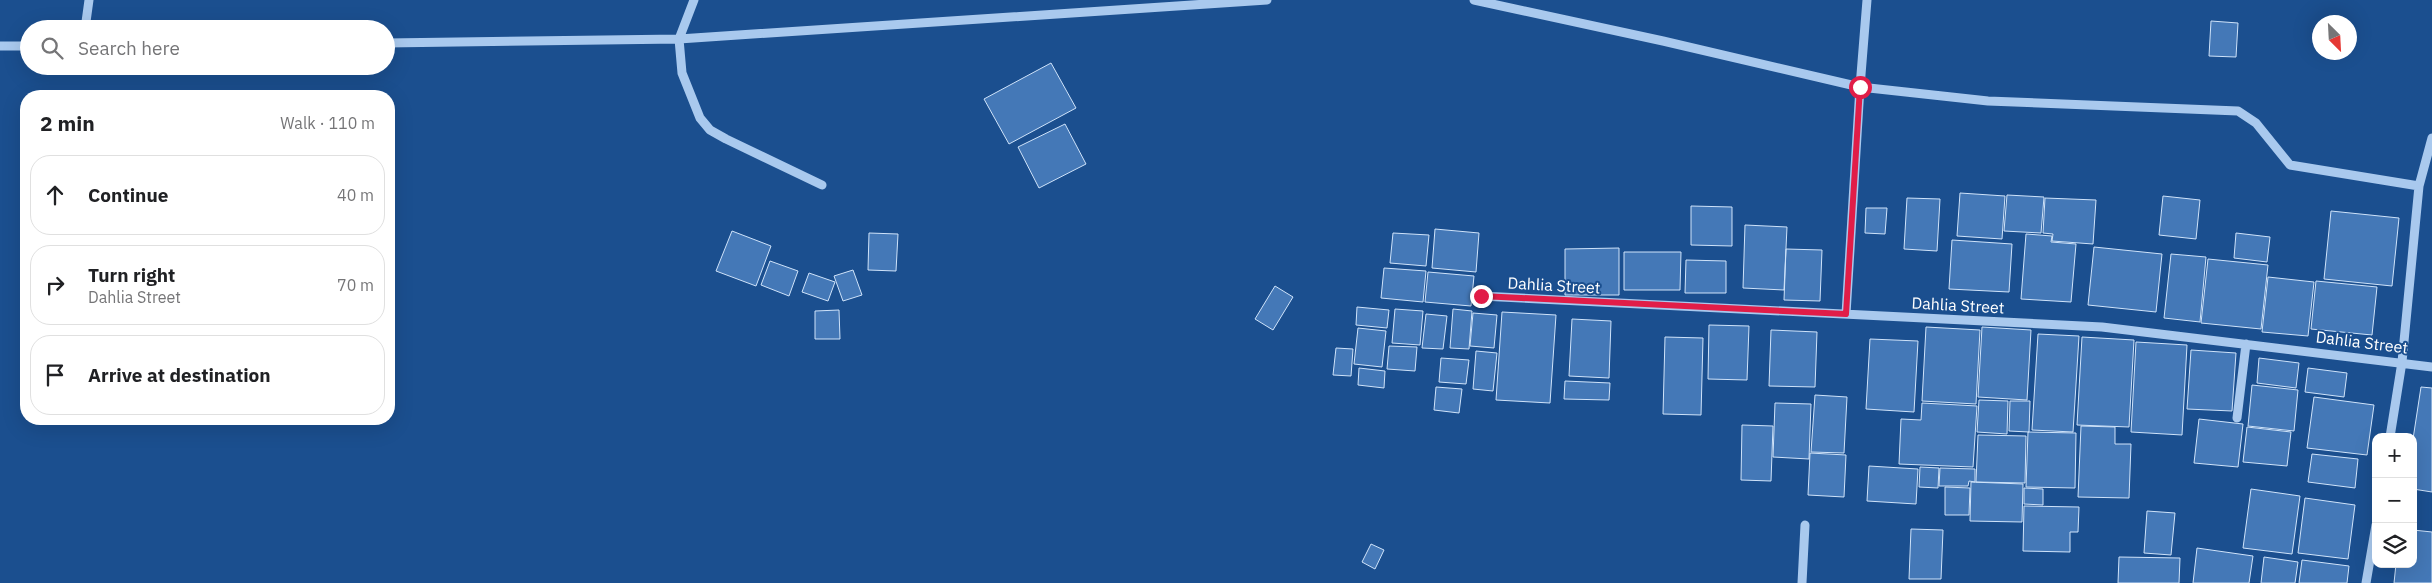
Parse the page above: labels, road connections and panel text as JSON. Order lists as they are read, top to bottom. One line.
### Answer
{"streets":{"street":["Dahlia Street"]},"north":"bottom right","page":{"search":"Search here","heading":["2 min","Walk · 110 m"],"list":[["Continue","40 m"],["Turn right","Dahlia Street","70 m"],"Arrive at destination"],"map_buttons":["+","−"]}}
